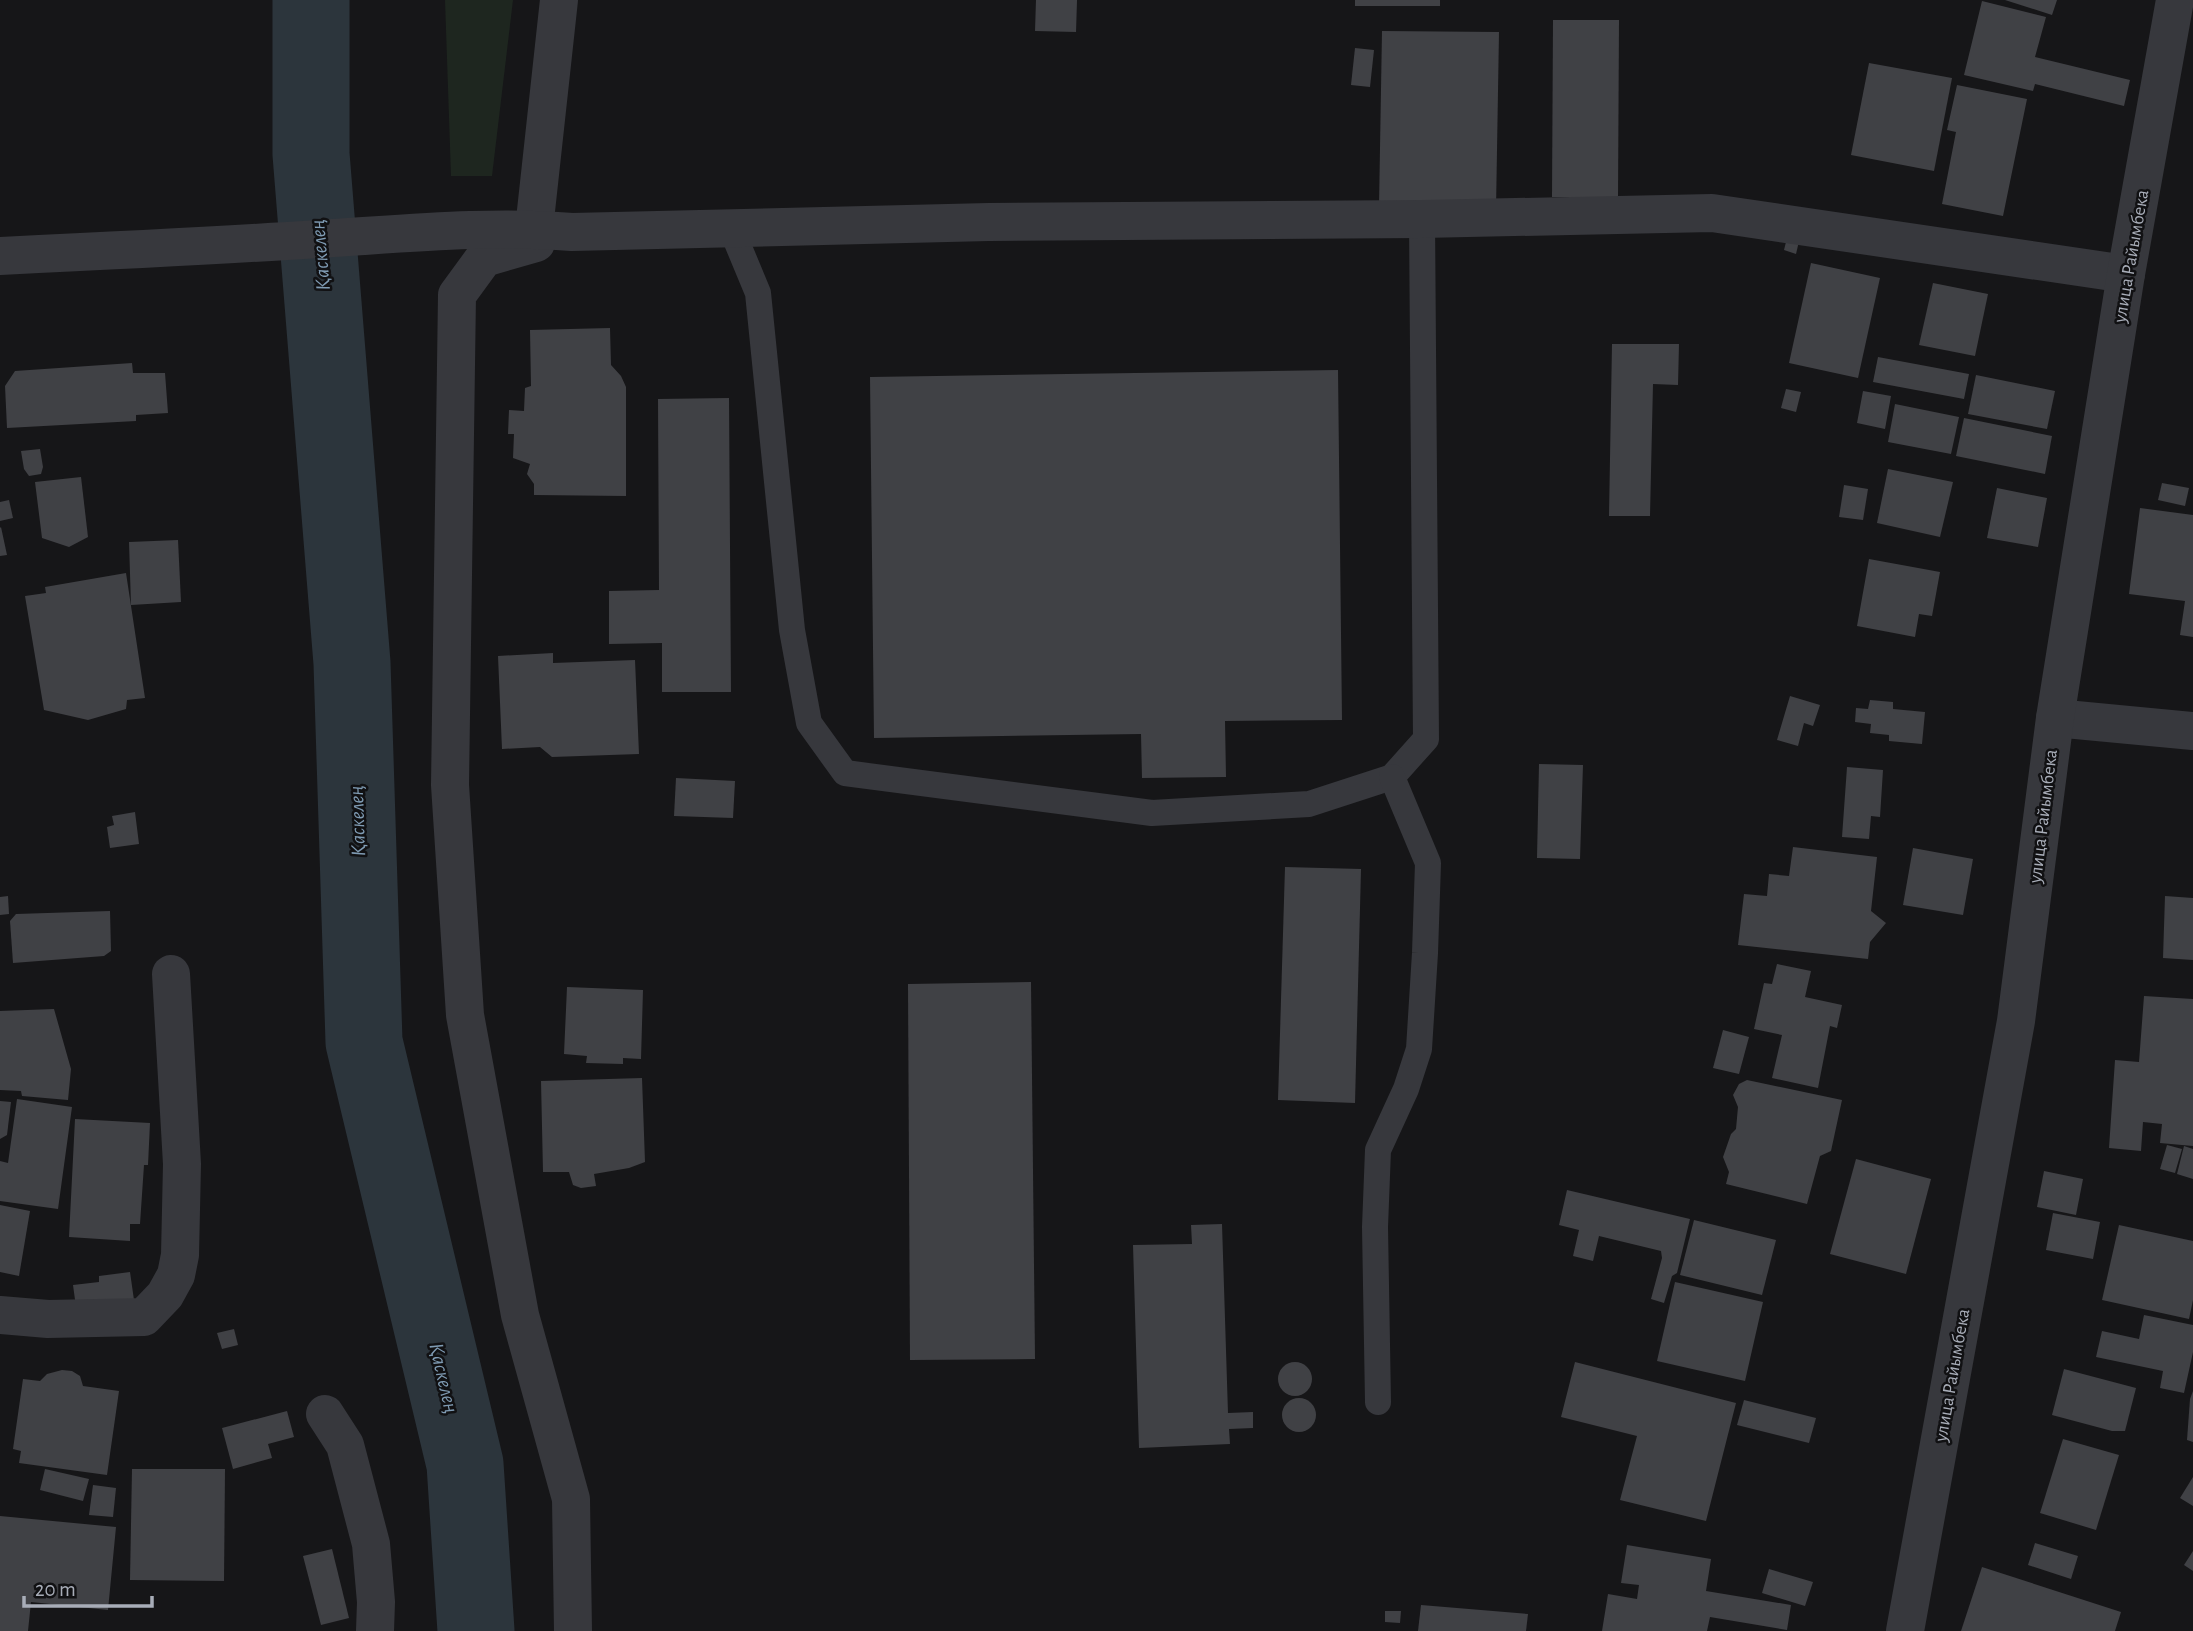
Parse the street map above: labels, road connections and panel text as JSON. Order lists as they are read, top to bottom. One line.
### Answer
{"streets":{"street":["улица Райымбека"]},"water":["Қаскелең"],"scale_bar":"20 m"}
